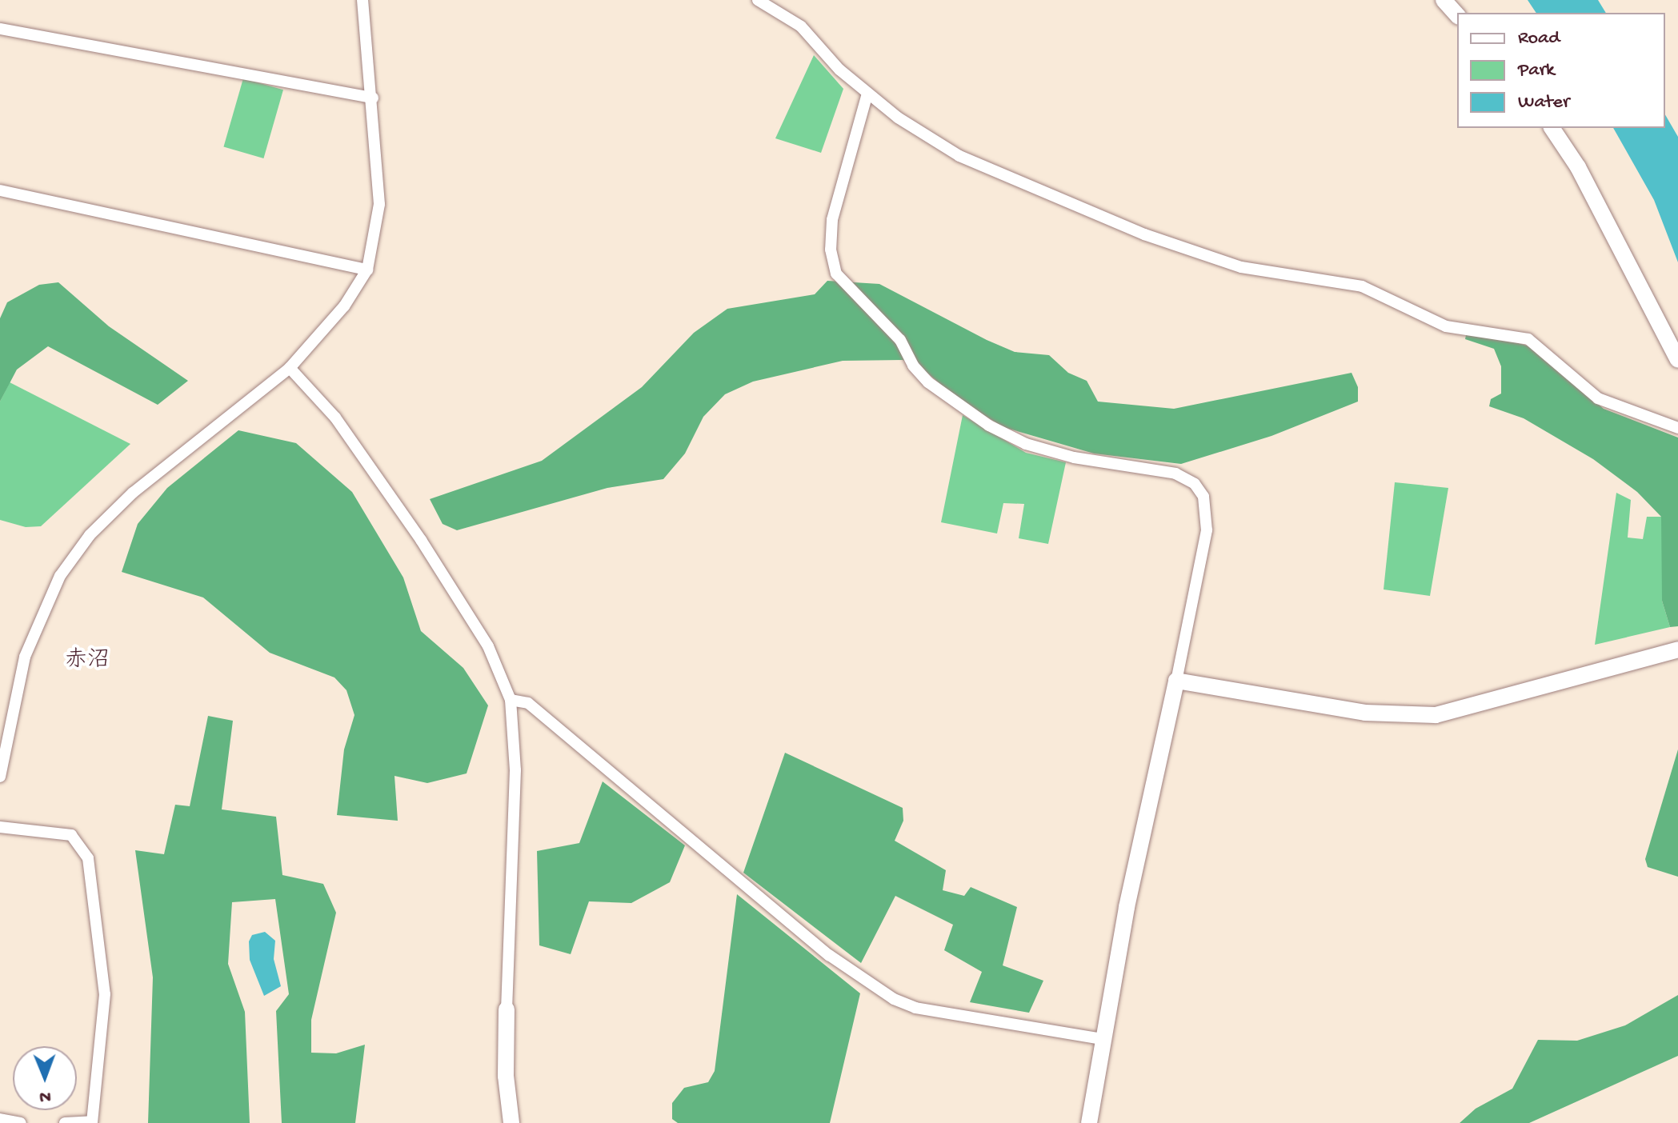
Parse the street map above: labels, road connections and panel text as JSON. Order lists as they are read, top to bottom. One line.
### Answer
{"districts":["赤沼"],"legend":["Road","Park","Water"],"north":"bottom"}
